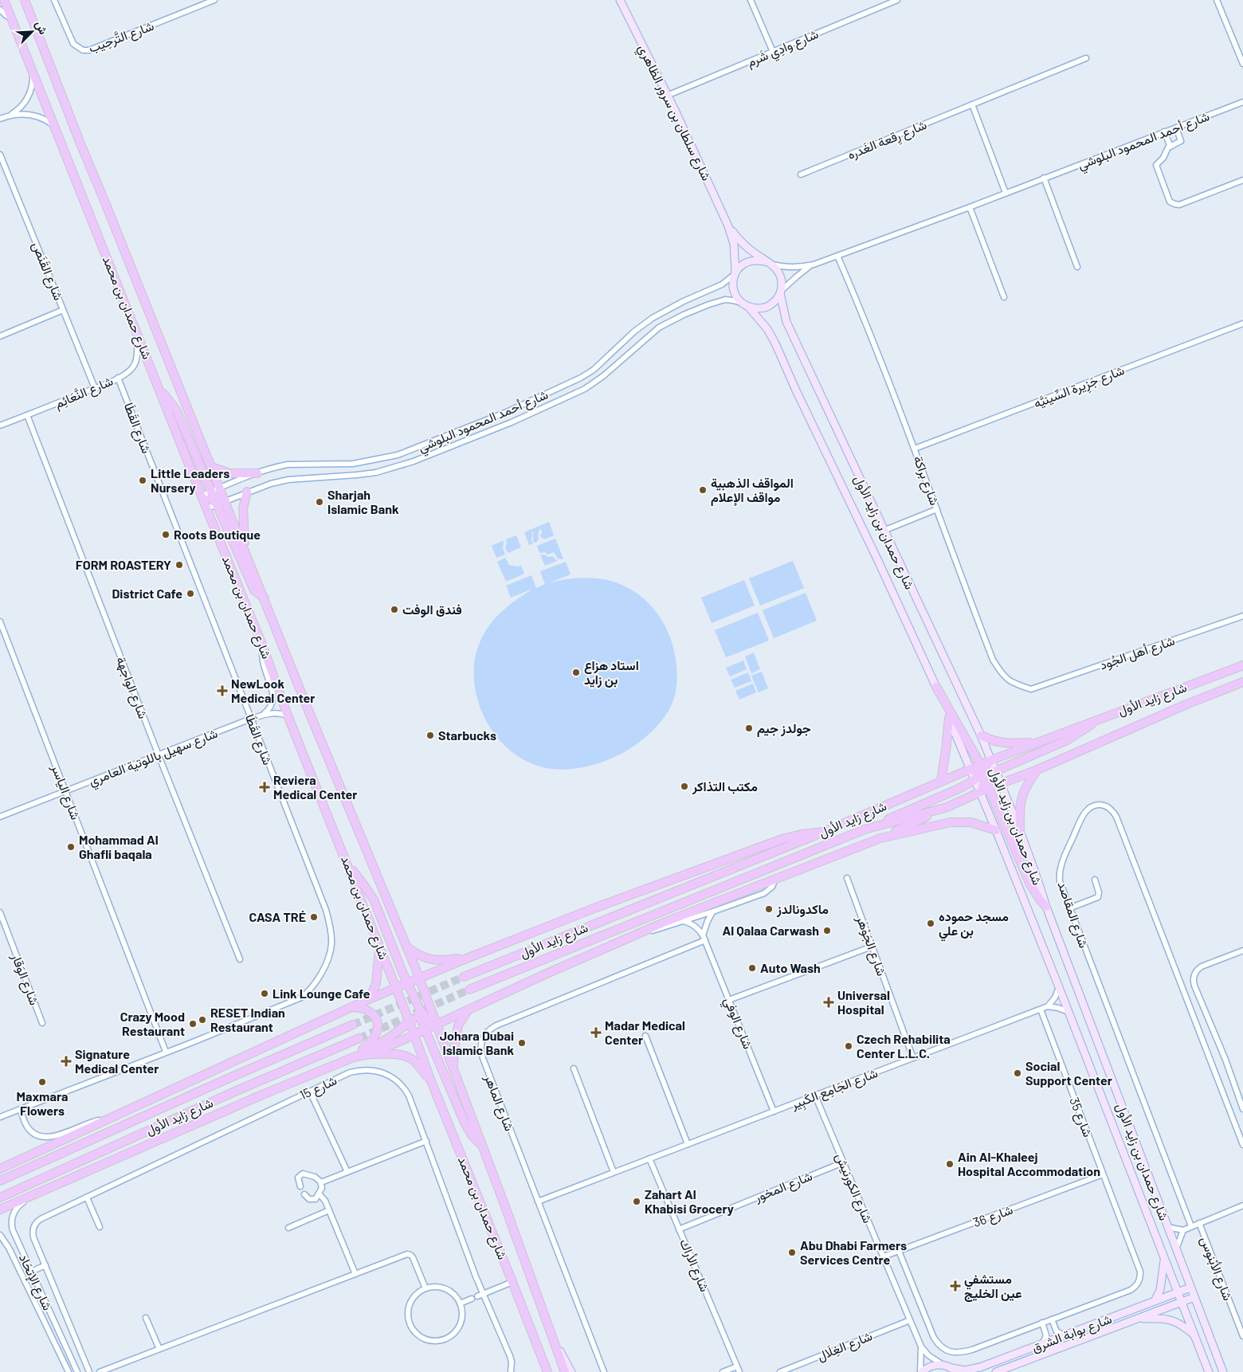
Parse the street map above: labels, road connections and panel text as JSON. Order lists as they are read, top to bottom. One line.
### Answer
{"streets":{"main road":["شارع سلطان بن سرور الظاهري","شارع حمدان بن محمد","شارع حمدان بن زايد الأول","شارع زايد الأول","شارع بوابة الشرق"],"street":["شارع التَّرحِيب","شارع وادِي شَرم","شارع رِقعة الغَدره","شارع أحمد المحمود البلوشي","شارع القَنَص","شارع جَزِيرة السِّينيَّه","شارع النَّعَائِم","شارع القَطَا","شارع براكة","شارع أهل الجُود","شارع الواجهة","شارع سهيل باللوتية العامري","شارع الياسر","شارع المقاصد","شارع الجَوْهَر","شارع الوَقار","شارع الوفي","شارع 15","شارع الجَامِع الكَبِير","شارع الماهر","شارع 35","شارع المخور","شارع الكورنيش","شارع 36","شارع الأراك","شارع الأبْنوس","شارع الإتحَاد","شارع الغِلَال"]},"crossings":[["شارع وادِي شَرم","شارع سلطان بن سرور الظاهري"],["شارع سلطان بن سرور الظاهري","شارع أحمد المحمود البلوشي"],["شارع سلطان بن سرور الظاهري","شارع حمدان بن زايد الأول"],["شارع أحمد المحمود البلوشي","شارع حمدان بن محمد"],["شارع أحمد المحمود البلوشي","شارع براكة"],["شارع أحمد المحمود البلوشي","شارع حمدان بن زايد الأول"],["شارع القَنَص","شارع النَّعَائِم"],["شارع حمدان بن محمد","شارع النَّعَائِم"],["شارع حمدان بن محمد","شارع سهيل باللوتية العامري"],["شارع جَزِيرة السِّينيَّه","شارع براكة"],["شارع النَّعَائِم","شارع القَطَا"],["شارع النَّعَائِم","شارع الواجهة"],["شارع القَطَا","شارع سهيل باللوتية العامري"],["شارع القَطَا","شارع الياسر"],["شارع براكة","شارع أهل الجُود"],["شارع حمدان بن زايد الأول","شارع زايد الأول"],["شارع حمدان بن زايد الأول","شارع بوابة الشرق"],["شارع الواجهة","شارع سهيل باللوتية العامري"],["شارع سهيل باللوتية العامري","شارع الياسر"],["شارع الجَوْهَر","شارع الجَامِع الكَبِير"],["شارع الوفي","شارع الجَامِع الكَبِير"],["شارع الوفي","شارع الماهر"],["شارع الجَامِع الكَبِير","شارع الماهر"],["شارع الجَامِع الكَبِير","شارع 35"],["شارع الجَامِع الكَبِير","شارع الكورنيش"],["شارع الجَامِع الكَبِير","شارع الأراك"],["شارع 35","شارع 36"],["شارع المخور","شارع الكورنيش"],["شارع المخور","شارع الأراك"],["شارع الكورنيش","شارع 36"],["شارع الكورنيش","شارع الغِلَال"]],"places":{"other":["Little Leaders Nursery","المواقف الذهبية مواقف الإعلام","Sharjah Islamic Bank","Roots Boutique","FORM ROASTERY","District Cafe","فندق الوفت","استاد هزاع بن زايد","جولدز جيم","Starbucks","مكتب التذاكر","Mohammad Al Ghafli baqala","ماكدونالدز","CASA TRÉ","مسجد حموده بن علي","Al Qalaa Carwash","Auto Wash","Link Lounge Cafe","RESET Indian Restaurant","Crazy Mood Restaurant","Johara Dubai Islamic Bank","Czech Rehabilita Center L.L.C.","Social Support Center","Maxmara Flowers","Ain Al-Khaleej Hospital Accommodation","Zahart Al Khabisi Grocery","Abu Dhabi Farmers Services Centre"],"health":["NewLook Medical Center","Reviera Medical Center","Universal Hospital","Madar Medical Center","Signature Medical Center","مستشفي عين الخليج"]},"north":"top right"}
